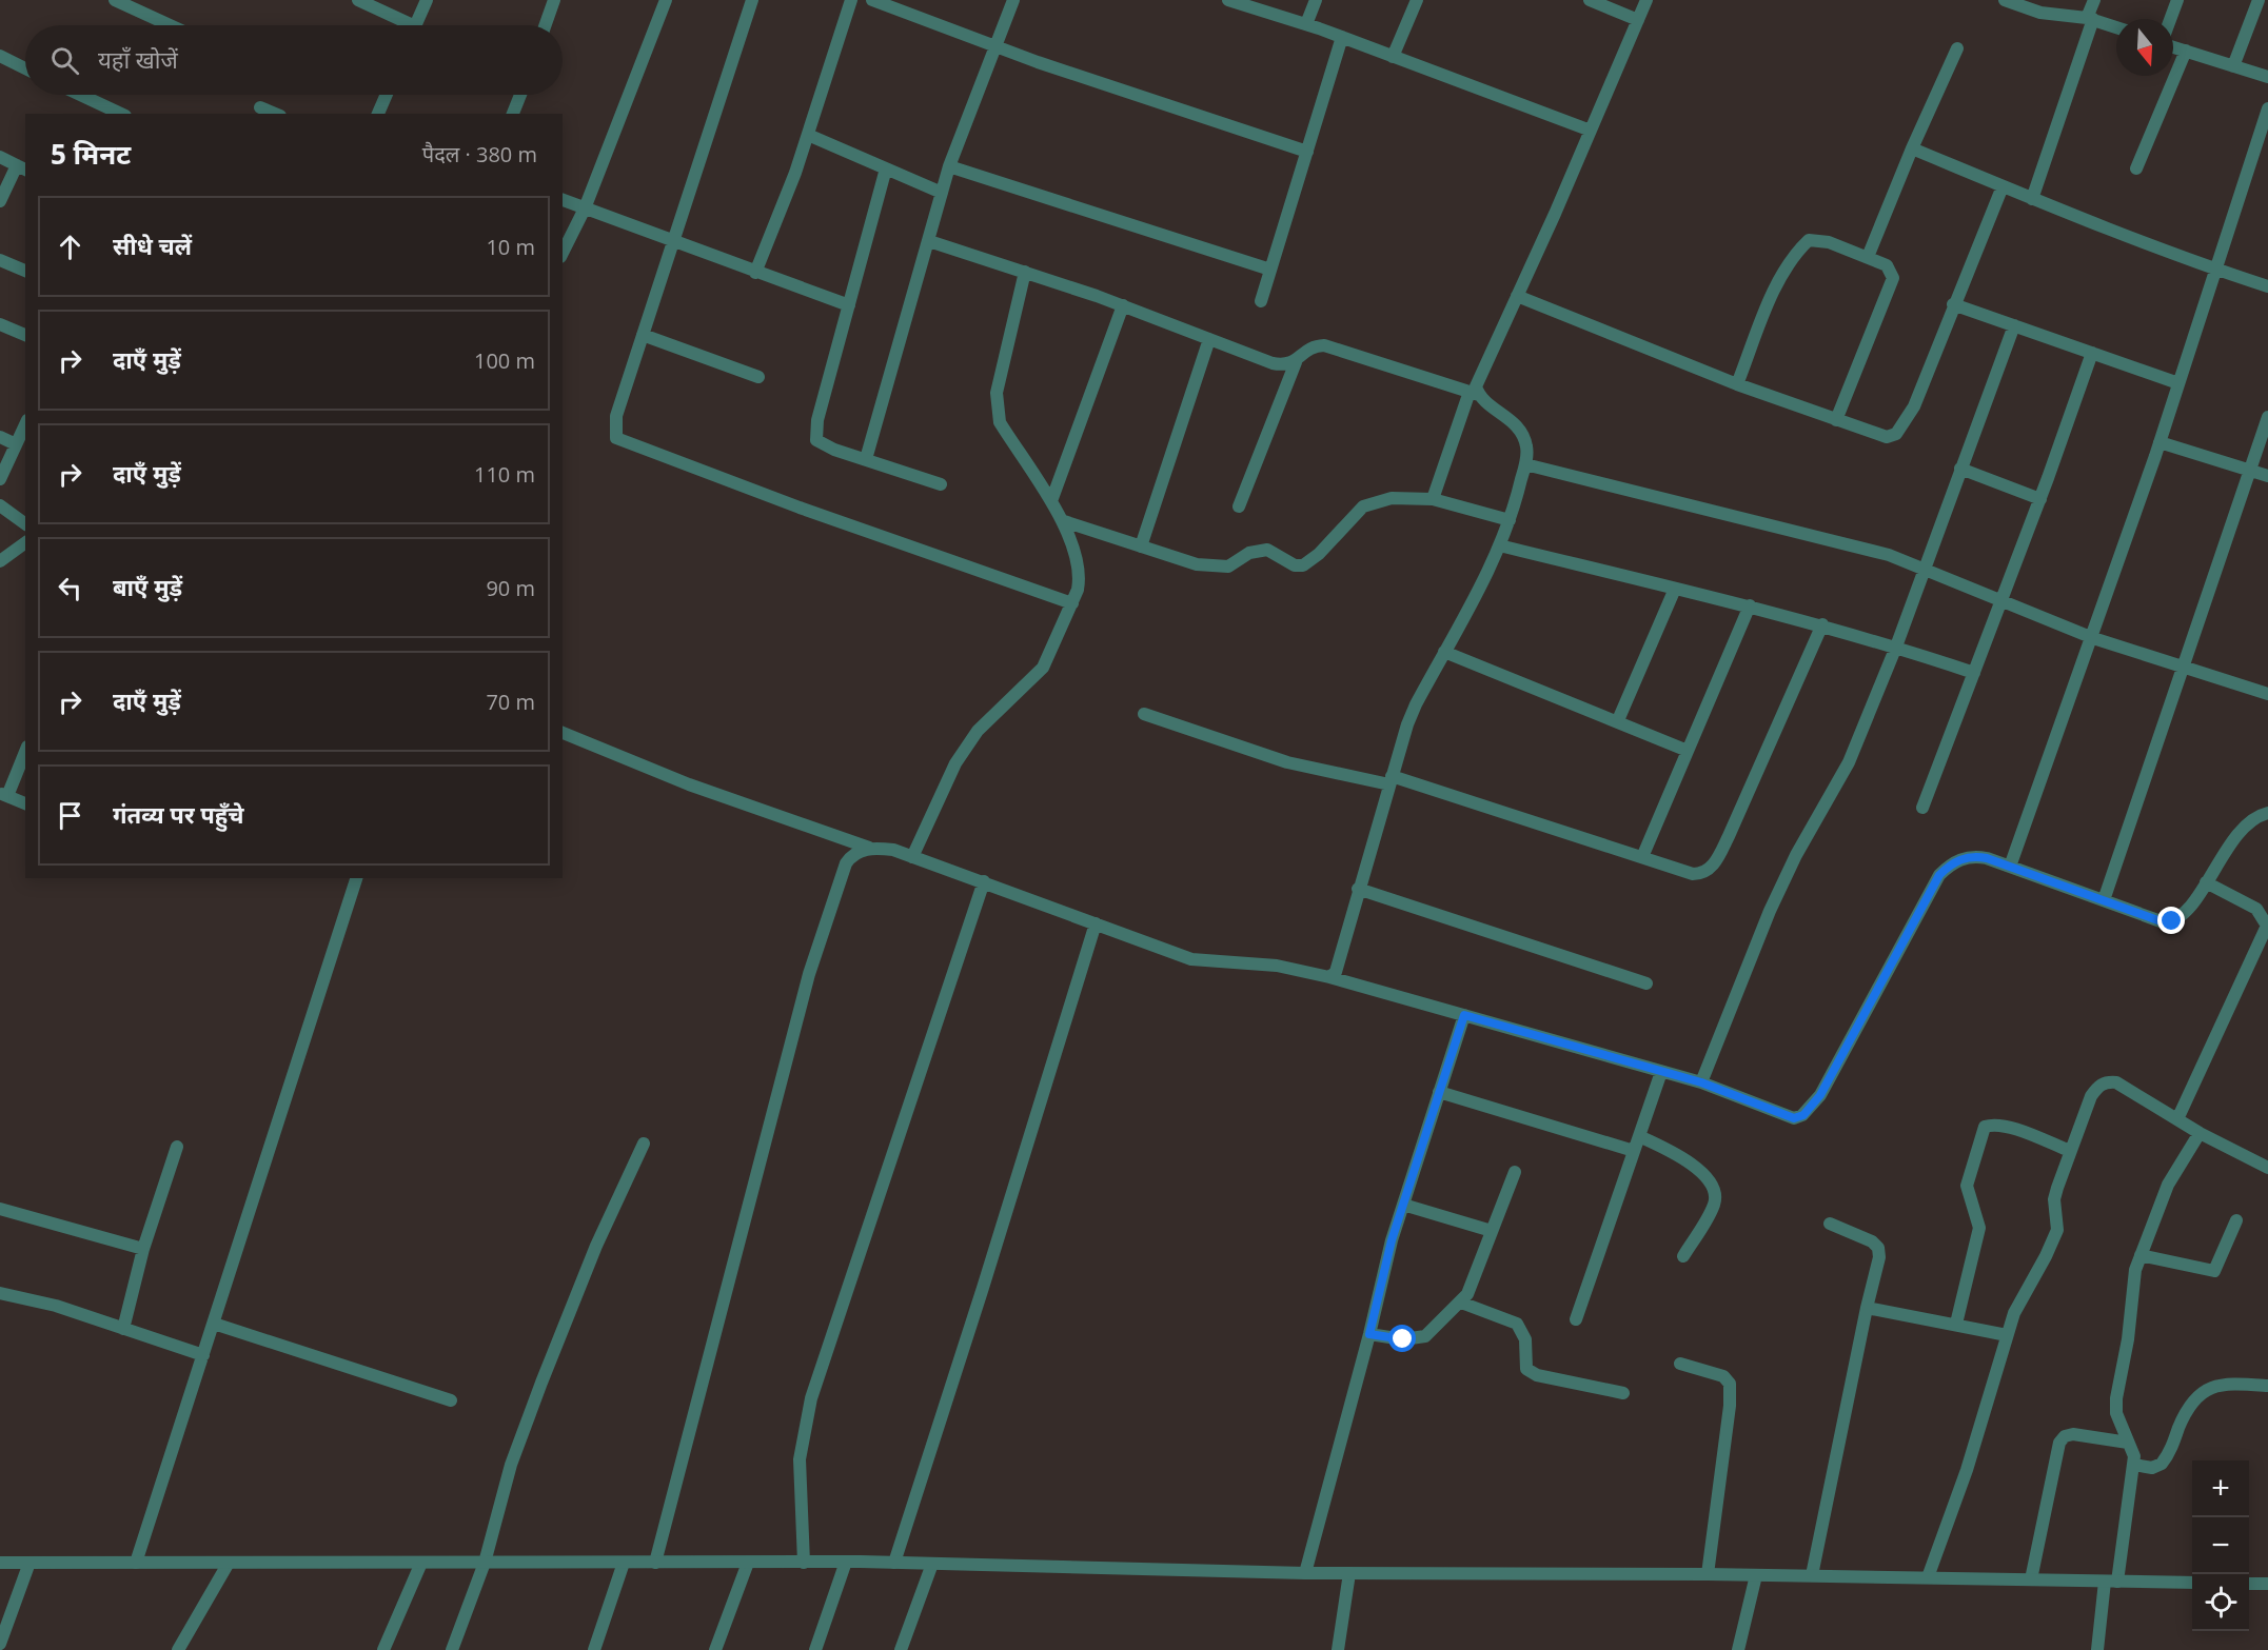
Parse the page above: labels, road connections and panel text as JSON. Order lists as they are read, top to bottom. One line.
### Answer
{"north":"bottom","page":{"search":"यहाँ खोजें","heading":["5 मिनट","पैदल · 380 m"],"list":[["सीधे चलें","10 m"],["दाएँ मुड़ें","100 m"],["दाएँ मुड़ें","110 m"],["बाएँ मुड़ें","90 m"],["दाएँ मुड़ें","70 m"],"गंतव्य पर पहुँचे"],"map_buttons":["+","−"]}}
